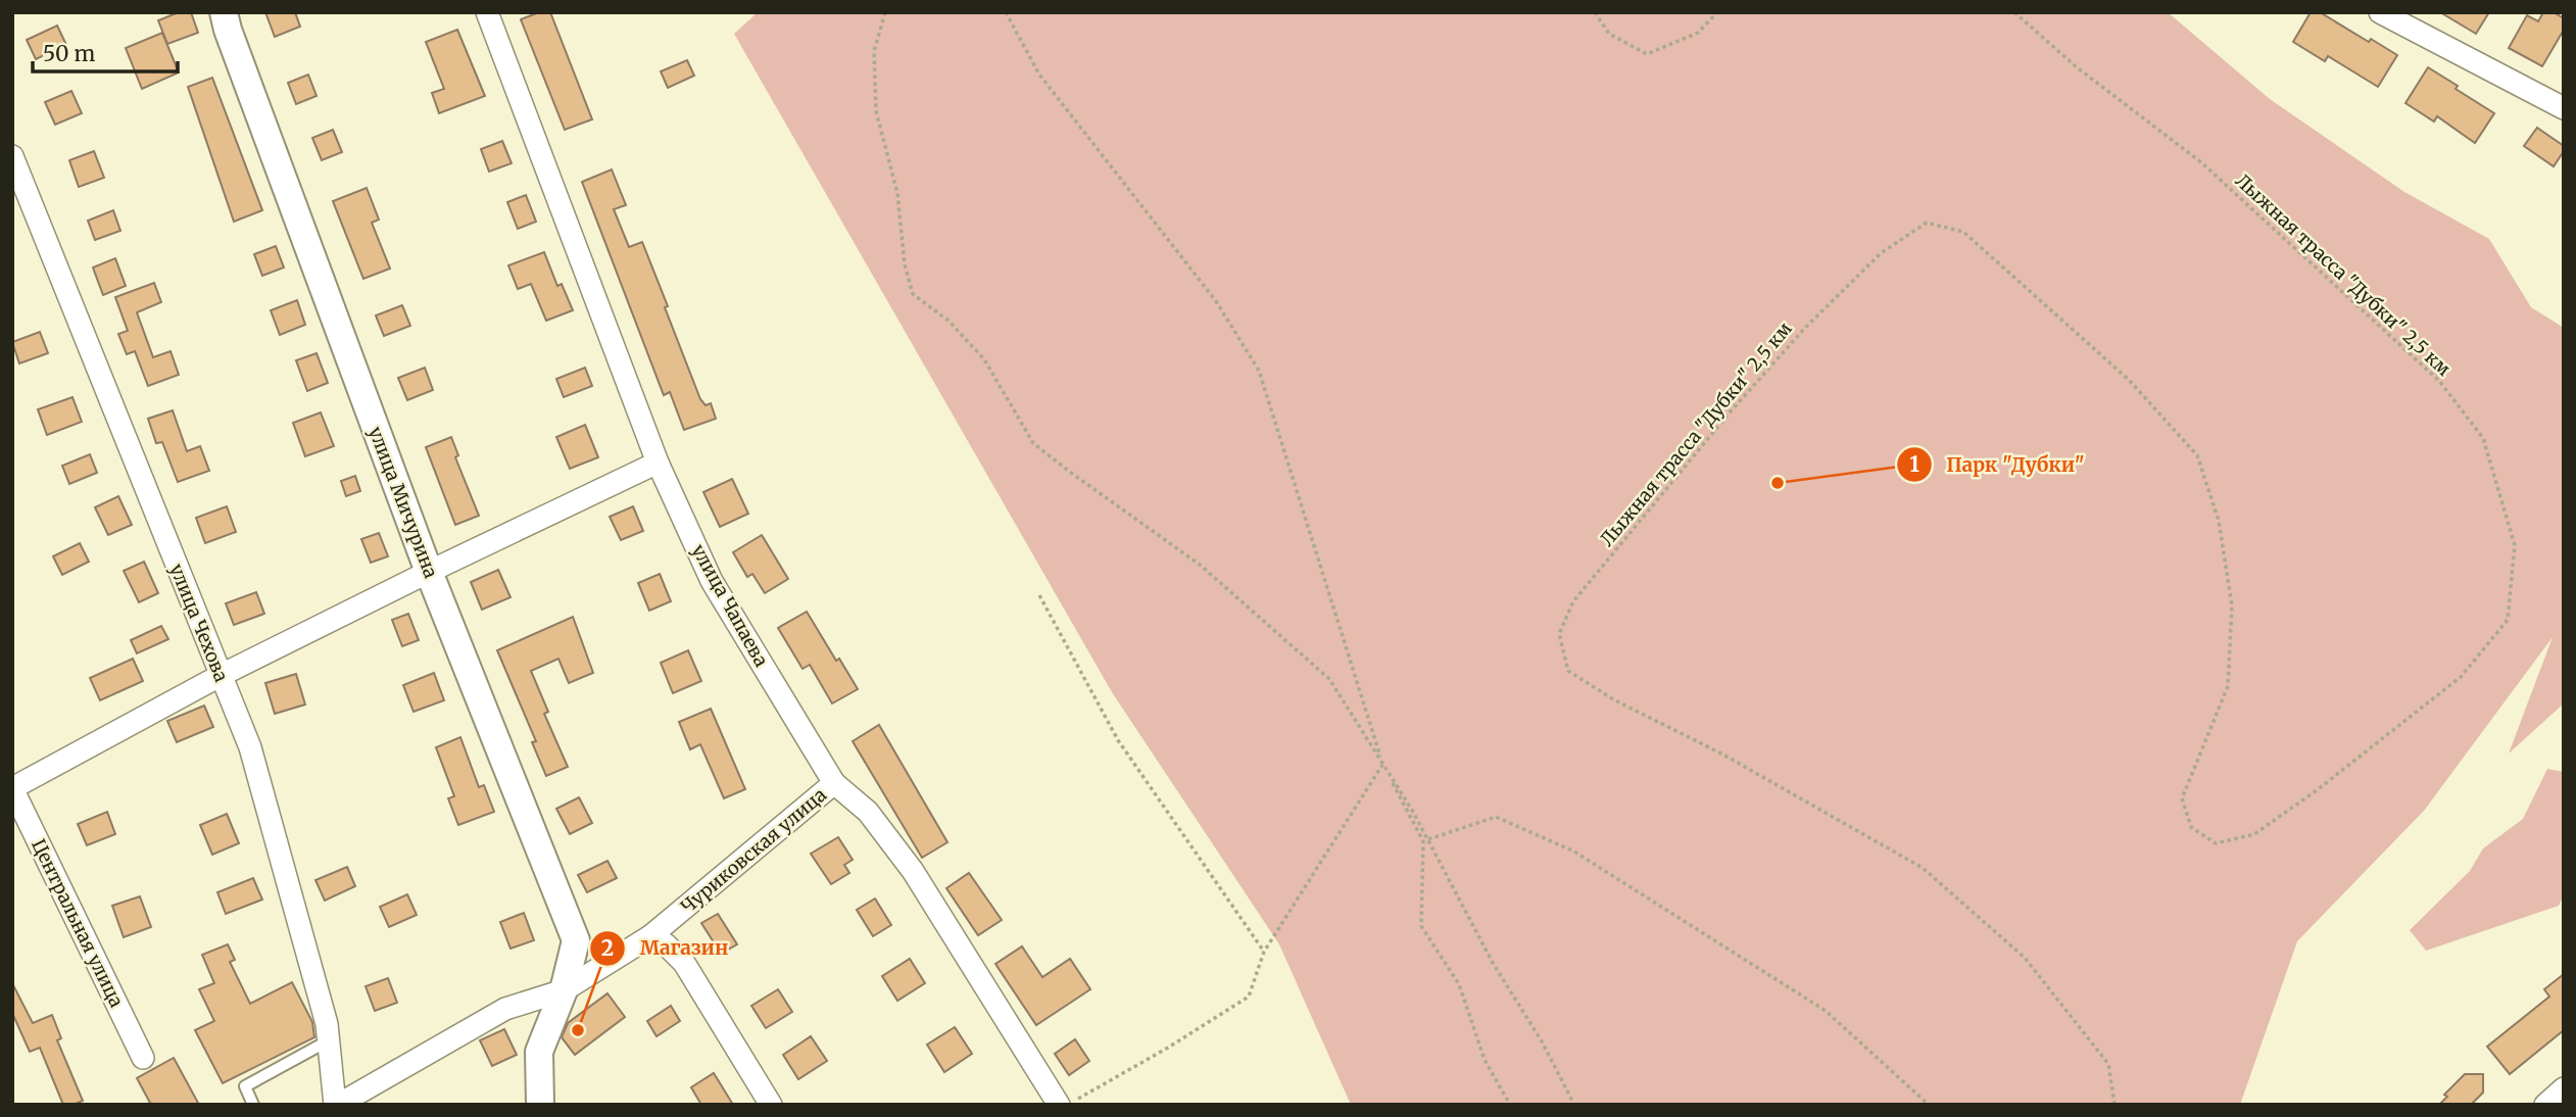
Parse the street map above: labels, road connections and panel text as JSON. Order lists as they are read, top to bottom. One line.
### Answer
{"streets":{"street":["улица Мичурина","улица Чапаева","улица Чехова","Чуриковская улица","Центральная улица"],"path":["Лыжная трасса \"Дубки\" 2,5 км"]},"crossings":[["улица Мичурина","Чуриковская улица"],["улица Чапаева","Чуриковская улица"],["улица Чехова","Чуриковская улица"]],"places":["Парк \"Дубки\"","Магазин"],"scale_bar":"50 m"}
